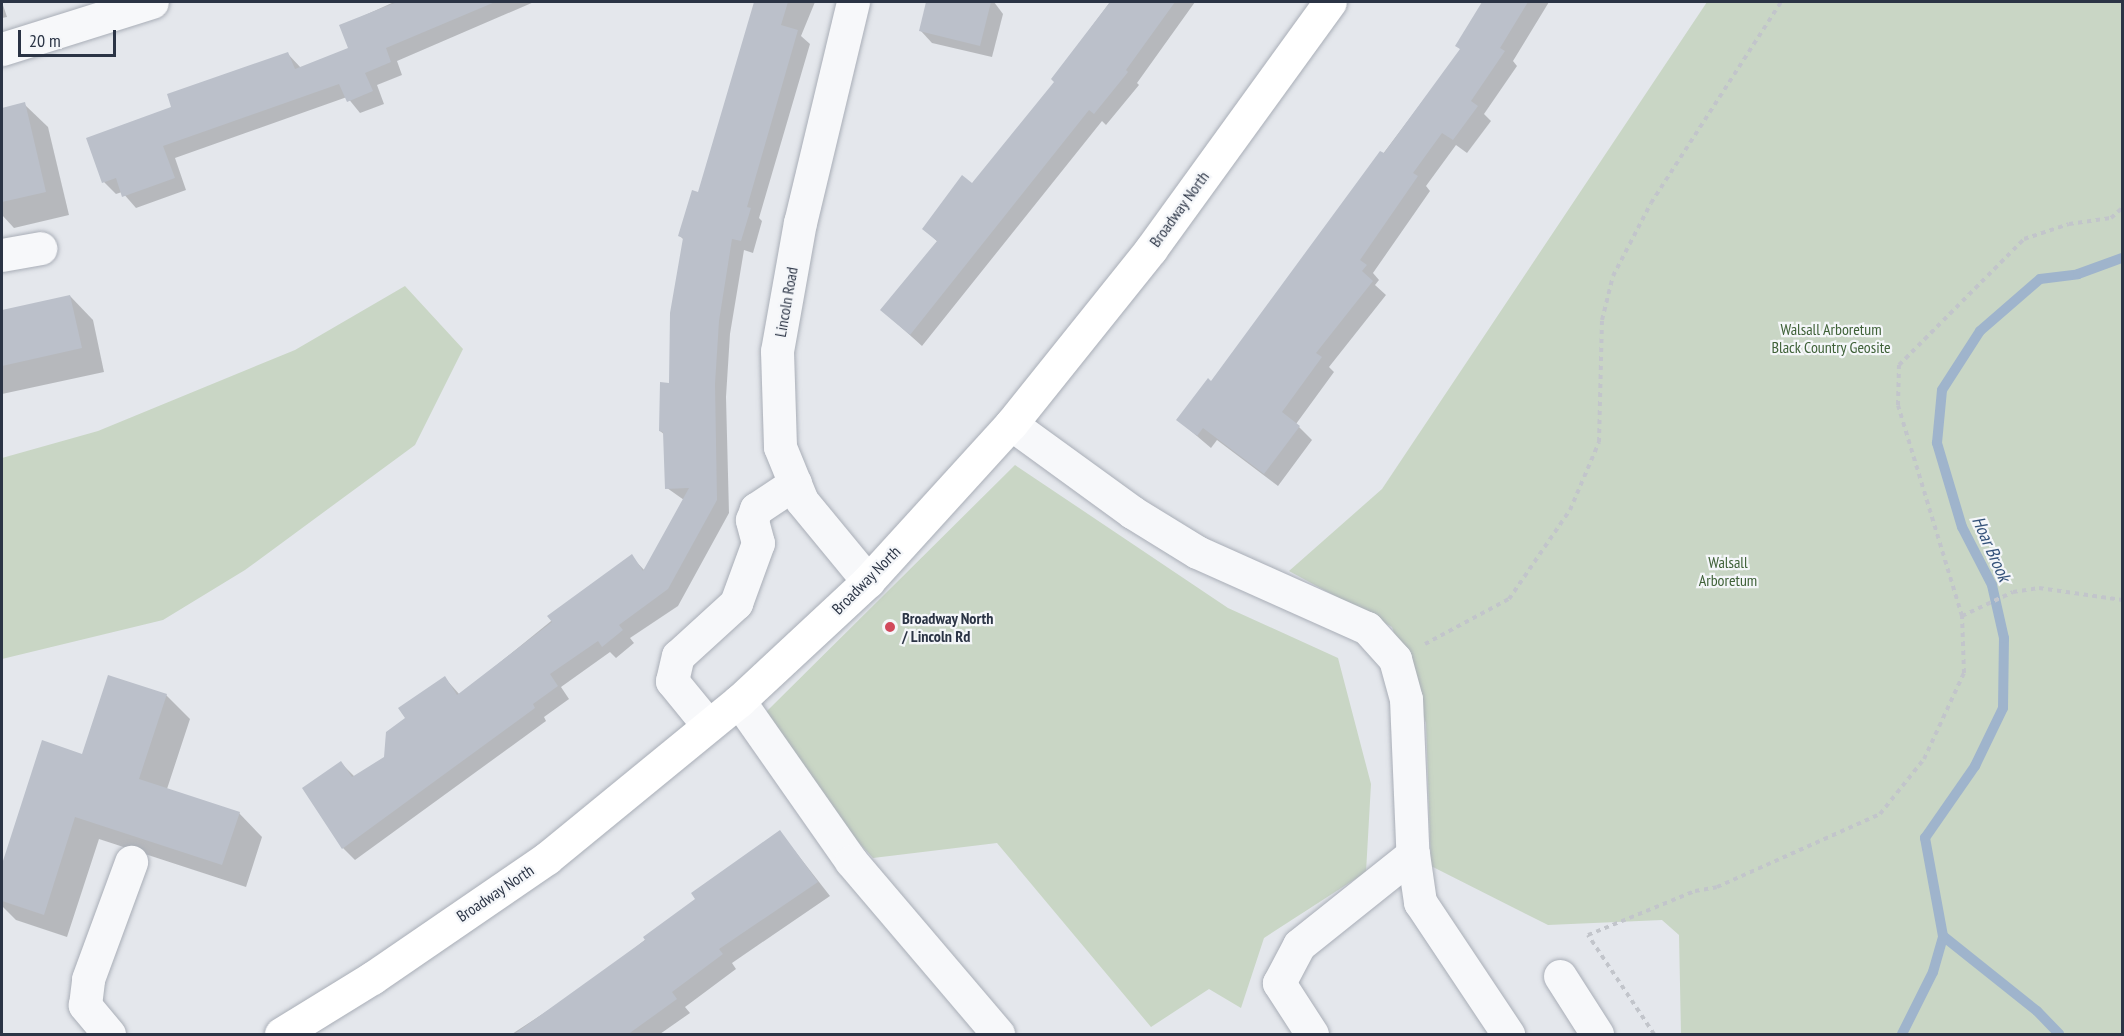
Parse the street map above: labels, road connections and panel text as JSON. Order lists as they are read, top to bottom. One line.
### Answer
{"streets":{"highway":["Broadway North"],"street":["Lincoln Road"]},"crossings":[["Broadway North","Lincoln Road"]],"water":["Hoar Brook"],"parks":["Walsall Arboretum Black Country Geosite","Walsall Arboretum"],"places":["Broadway North / Lincoln Rd"],"scale_bar":"20 m"}
